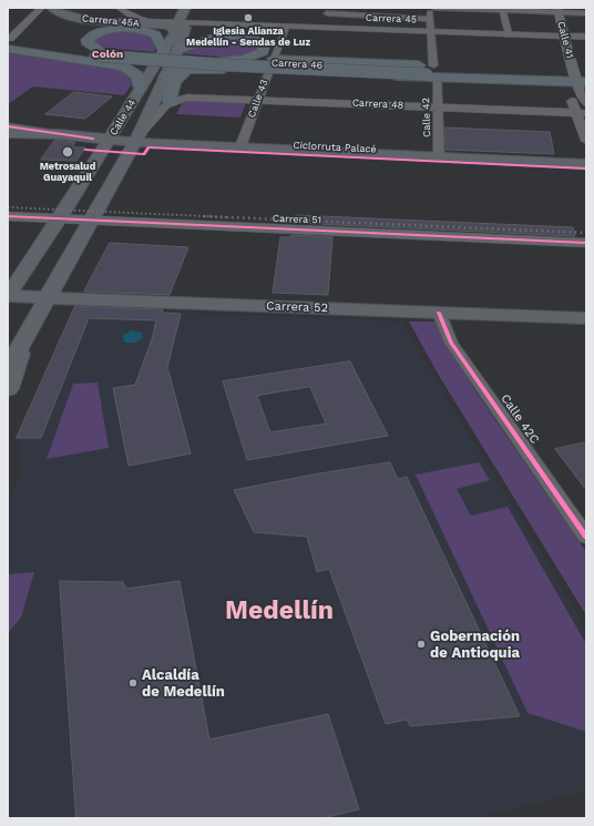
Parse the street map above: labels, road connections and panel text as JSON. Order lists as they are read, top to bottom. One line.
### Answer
{"streets":{"main road":["Carrera 45A","Carrera 46","Calle 44","Carrera 52"],"street":["Carrera 45","Calle 41","Calle 43","Carrera 48","Calle 42","Carrera 51","Calle 42C"],"cycle path":["Ciclorruta Palacé"]},"crossings":[["Carrera 45","Carrera 45A"],["Carrera 45","Calle 41"],["Carrera 45","Calle 43"],["Carrera 45","Calle 44"],["Carrera 45","Calle 42"],["Carrera 45A","Calle 44"],["Calle 41","Carrera 46"],["Calle 41","Carrera 48"],["Carrera 46","Calle 43"],["Carrera 46","Calle 44"],["Carrera 46","Calle 42"],["Calle 43","Carrera 48"],["Carrera 48","Calle 44"],["Carrera 48","Calle 42"],["Calle 44","Carrera 51"],["Calle 44","Carrera 52"],["Carrera 52","Calle 42C"]],"districts":["Colón","Medellín"],"places":["Iglesia Alianza Medellín - Sendas de Luz","Metrosalud Guayaquil","Gobernación de Antioquia","Alcaldía de Medellín"]}
